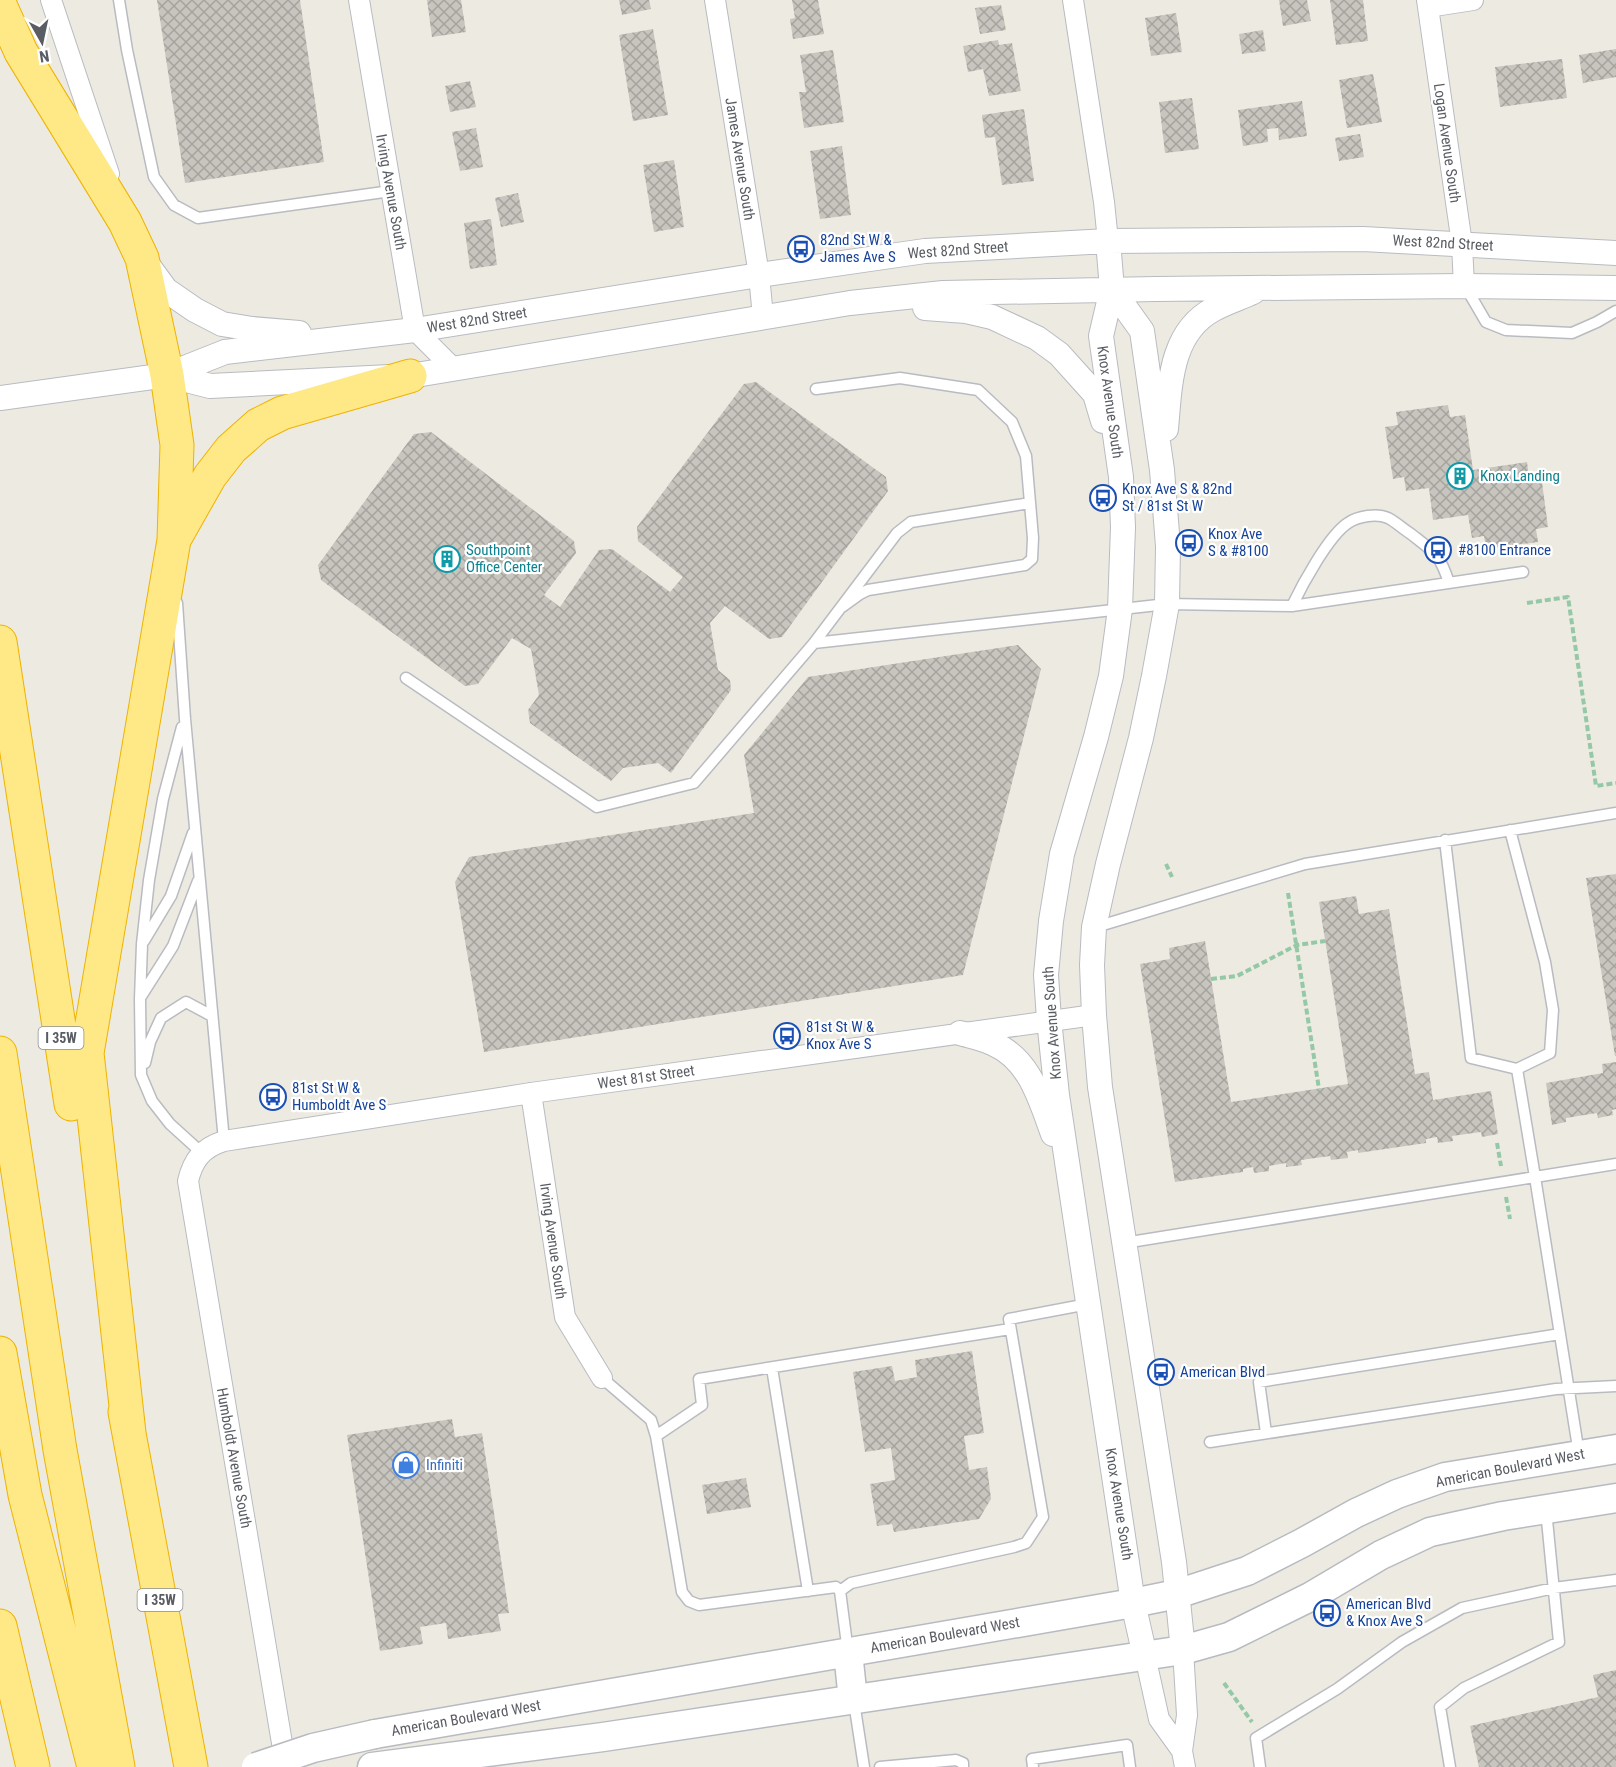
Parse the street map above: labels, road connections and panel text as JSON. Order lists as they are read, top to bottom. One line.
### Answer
{"streets":{"highway":["I 35W"],"main road":["American Boulevard West"],"street":["Logan Avenue South","James Avenue South","Irving Avenue South","West 82nd Street","Knox Avenue South","West 81st Street","Humboldt Avenue South"]},"crossings":[["Logan Avenue South","West 82nd Street"],["James Avenue South","West 82nd Street"],["Irving Avenue South","West 82nd Street"],["Irving Avenue South","West 81st Street"],["West 82nd Street","Knox Avenue South"],["Knox Avenue South","West 81st Street"],["Knox Avenue South","American Boulevard West"],["West 81st Street","Humboldt Avenue South"]],"places":{"bus stop":["82nd St W & James Ave S","Knox Ave S & 82nd St / 81st St W","Knox Ave S & #8100","#8100 Entrance","81st St W & Knox Ave S","81st St W & Humboldt Ave S","American Blvd","American Blvd & Knox Ave S"],"building":["Knox Landing","Southpoint Office Center"],"shop":["Infiniti"]},"north":"bottom"}
